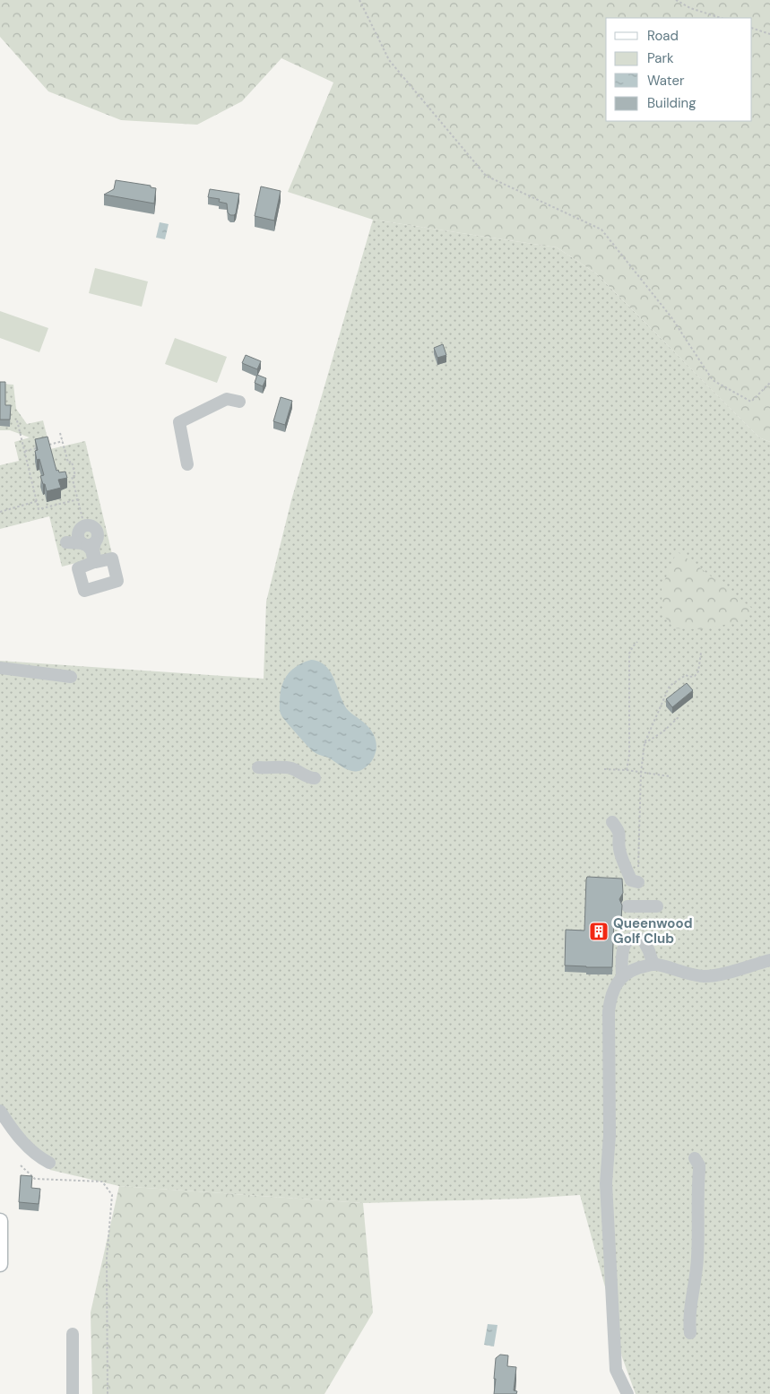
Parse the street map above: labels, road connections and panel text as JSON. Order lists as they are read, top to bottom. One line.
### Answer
{"places":{"building":["Queenwood Golf Club"]},"legend":["Road","Park","Water","Building"]}
